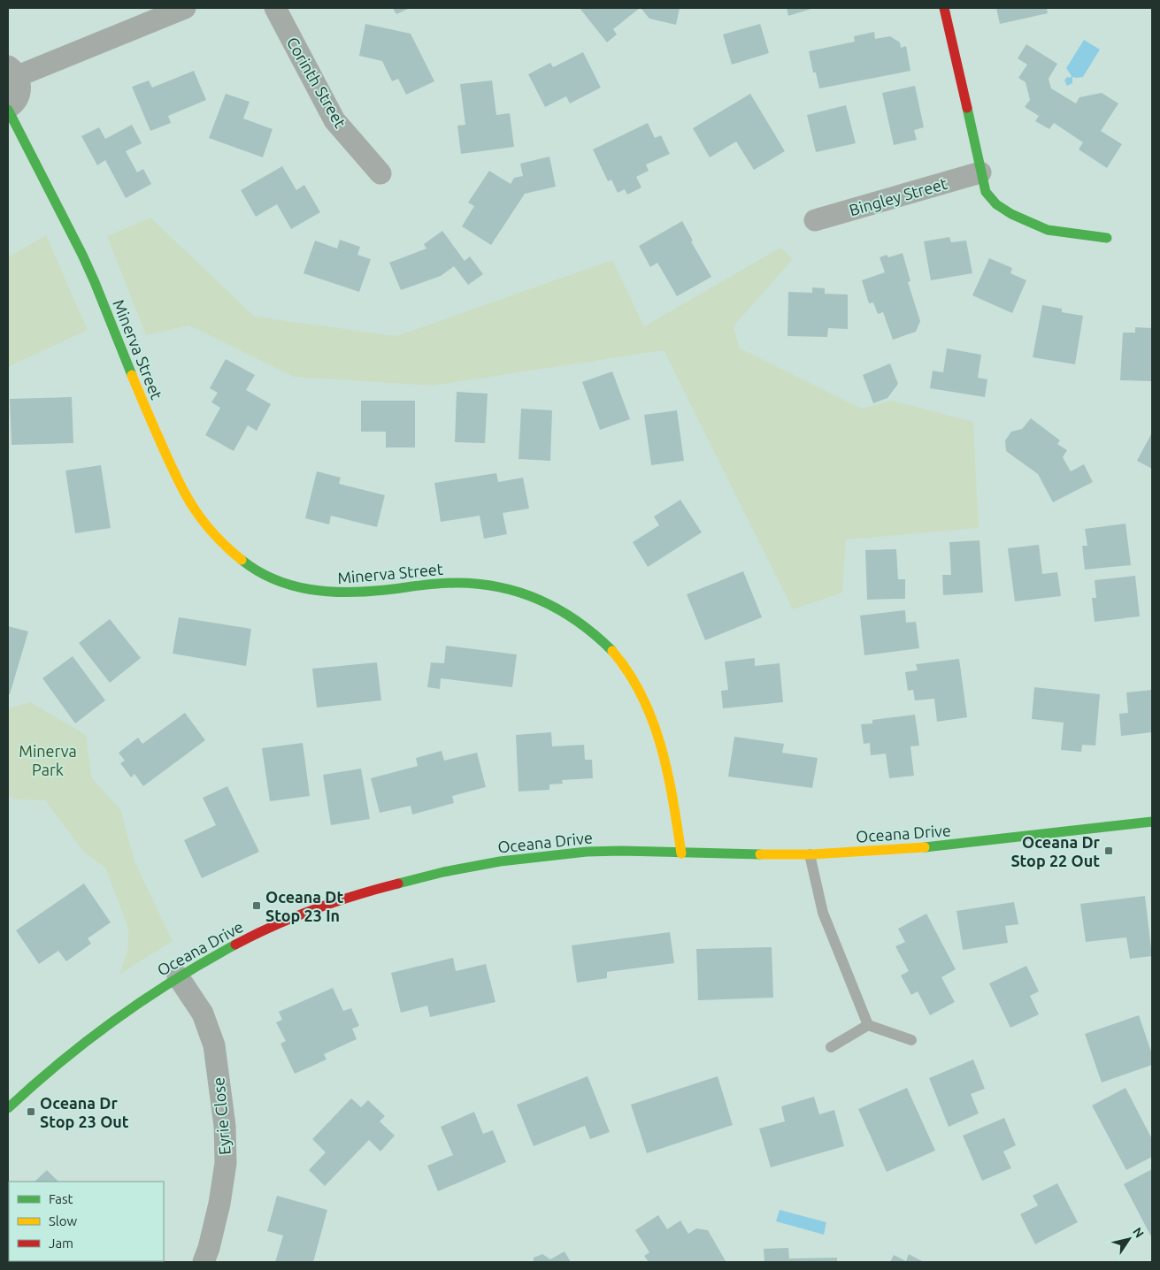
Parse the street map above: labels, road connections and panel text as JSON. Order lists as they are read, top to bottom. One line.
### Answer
{"streets":{"street":["Corinth Street","Bingley Street","Minerva Street","Oceana Drive","Eyrie Close"]},"crossings":[["Minerva Street","Oceana Drive"],["Oceana Drive","Eyrie Close"]],"parks":["Minerva Park"],"places":{"transit":["Oceana Dr Stop 22 Out","Oceana Dt Stop 23 In","Oceana Dr Stop 23 Out"]},"legend":["Fast","Slow","Jam"],"north":"top right"}
